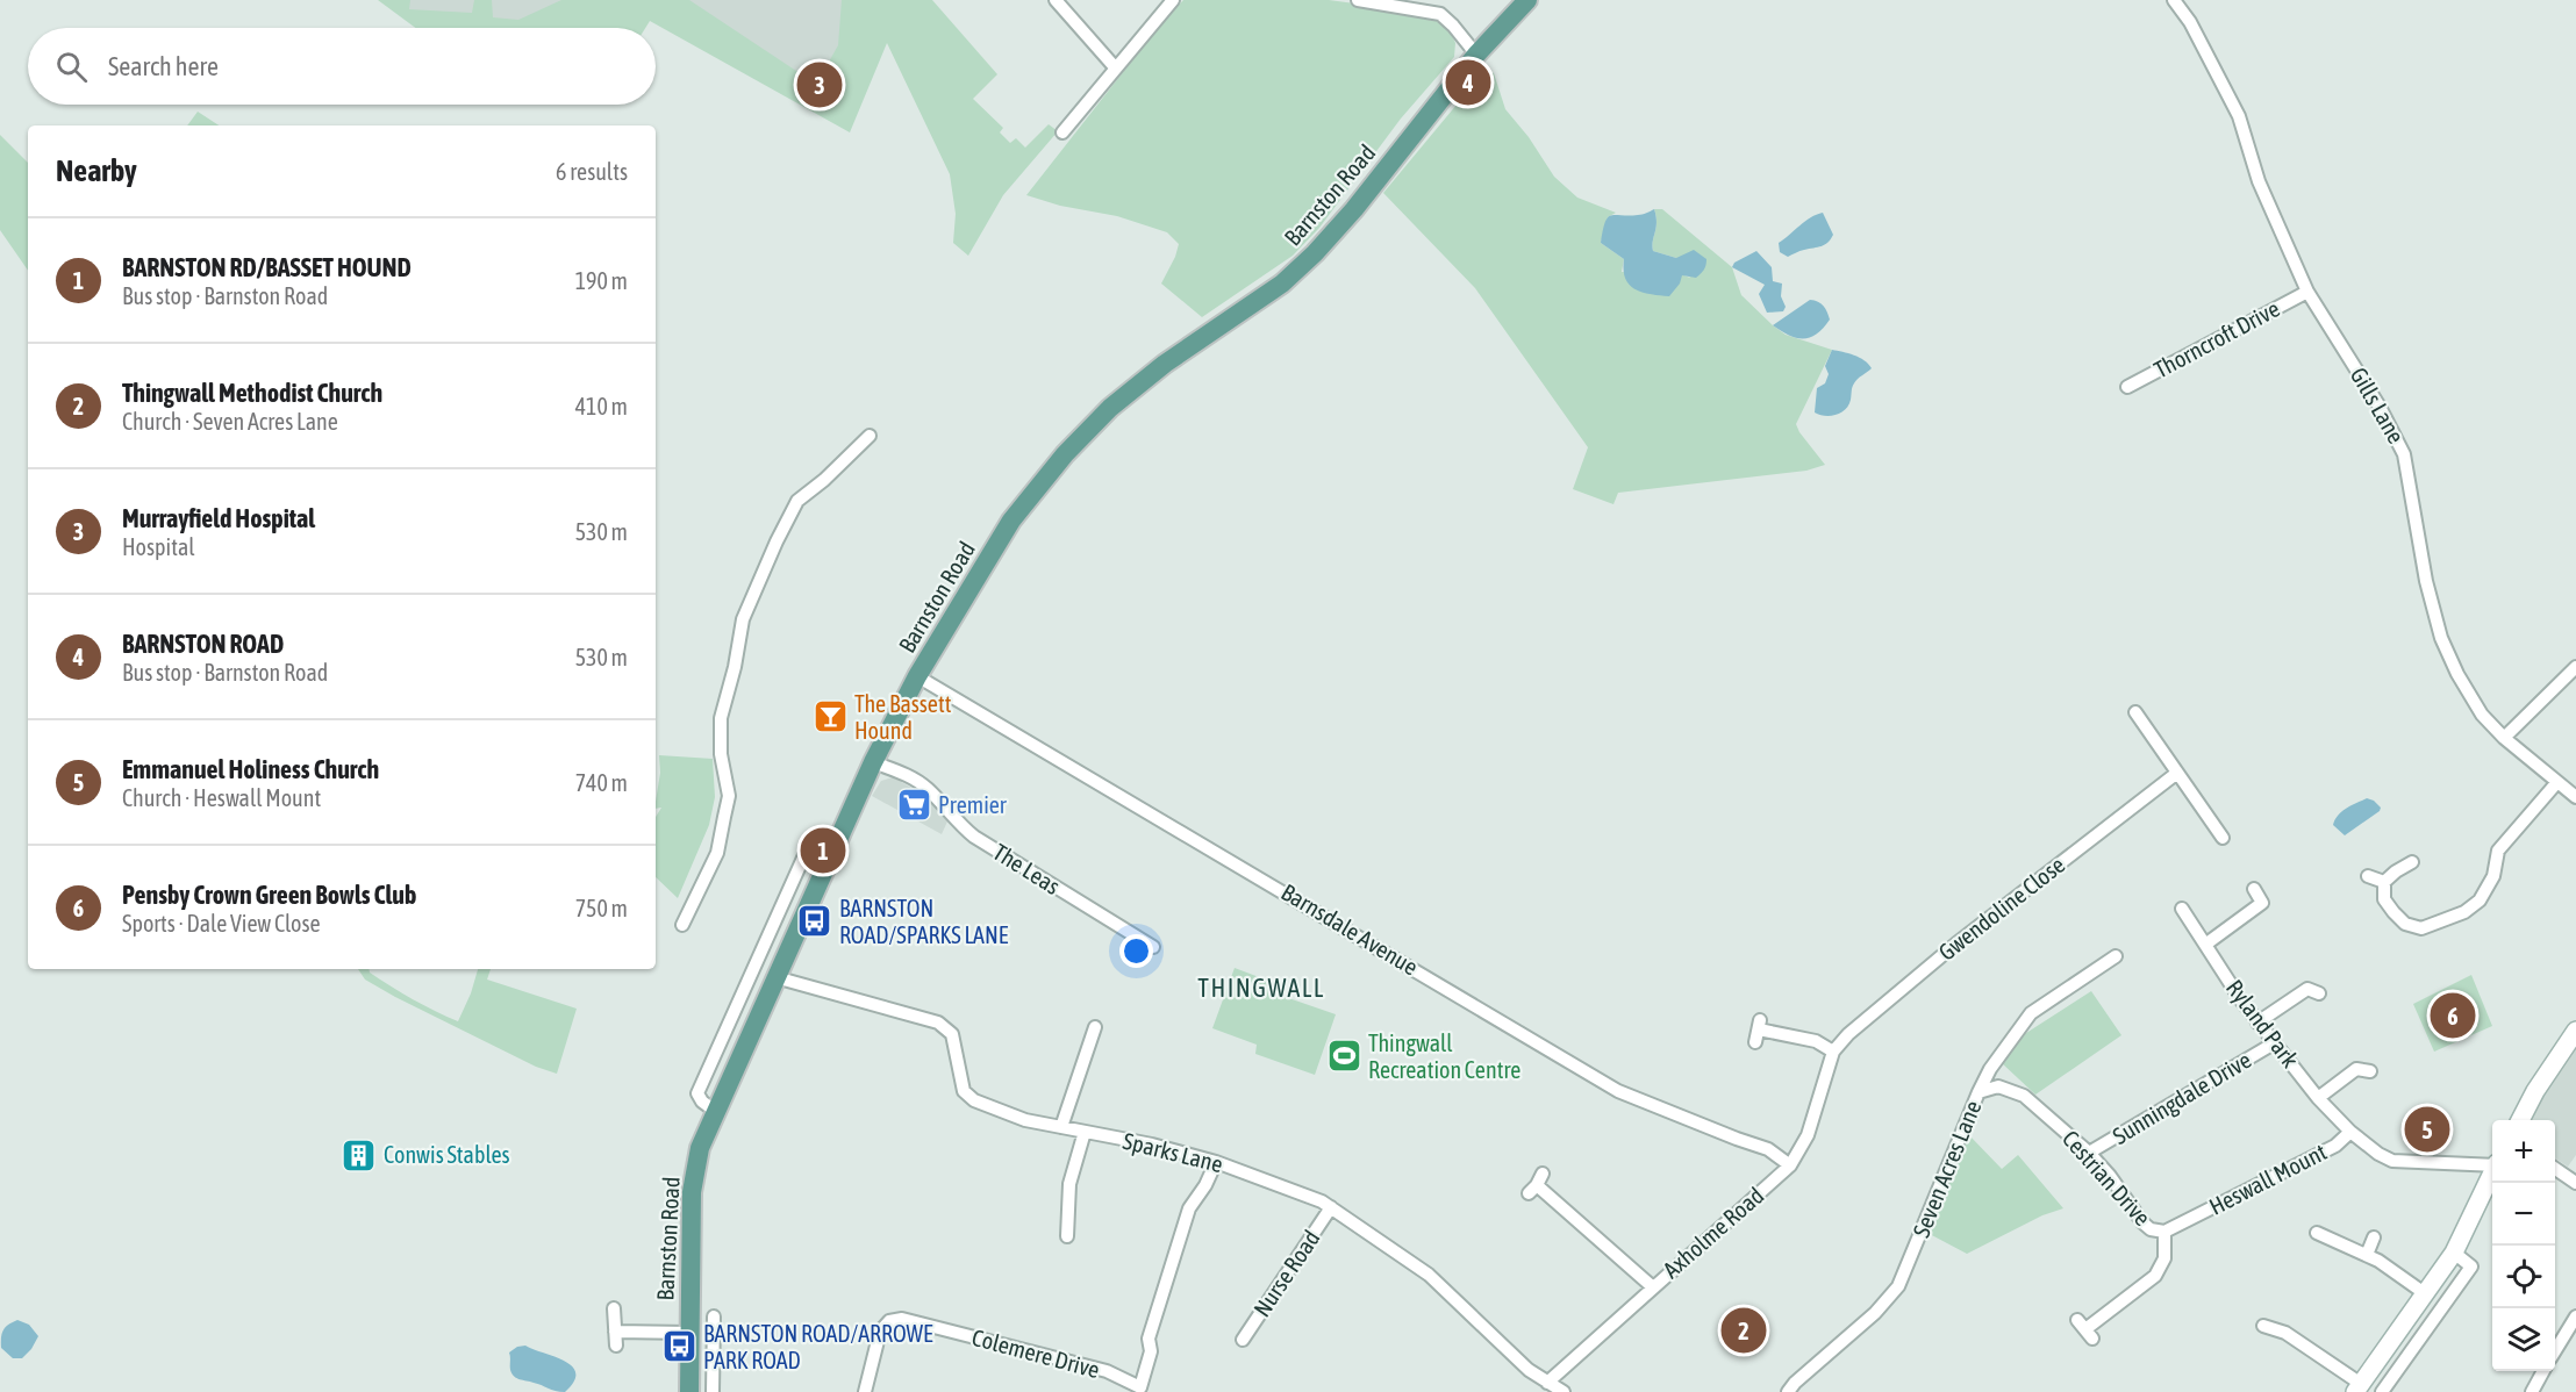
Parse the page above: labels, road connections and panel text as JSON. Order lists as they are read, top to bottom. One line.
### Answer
{"streets":{"main road":["Barnston Road"],"street":["Thorncroft Drive","Gills Lane","The Leas","Gwendoline Close","Barnsdale Avenue","Ryland Park","Sunningdale Drive","Sparks Lane","Seven Acres Lane","Cestrian Drive","Heswall Mount","Axholme Road","Nurse Road","Colemere Drive"]},"crossings":[["Barnston Road","The Leas"],["Barnston Road","Barnsdale Avenue"],["Barnston Road","Sparks Lane"],["Thorncroft Drive","Gills Lane"],["Gwendoline Close","Axholme Road"],["Barnsdale Avenue","Axholme Road"],["Ryland Park","Sunningdale Drive"],["Ryland Park","Heswall Mount"],["Sunningdale Drive","Cestrian Drive"],["Sparks Lane","Axholme Road"],["Sparks Lane","Nurse Road"],["Sparks Lane","Colemere Drive"],["Seven Acres Lane","Cestrian Drive"],["Cestrian Drive","Heswall Mount"]],"districts":["THINGWALL"],"places":{"bar":["The Bassett Hound"],"supermarket":["Premier"],"bus stop":["BARNSTON ROAD/SPARKS LANE","BARNSTON ROAD/ARROWE PARK ROAD"],"sports":["Thingwall Recreation Centre"],"building":["Conwis Stables"]},"page":{"search":"Search here","pins":["4","3","1","6","5","2"],"heading":["Nearby","6 results"],"list":[{"mark":"1","name":"BARNSTON RD/BASSET HOUND","note":"Bus stop · Barnston Road","value":"190 m"},{"mark":"2","name":"Thingwall Methodist Church","note":"Church · Seven Acres Lane","value":"410 m"},{"mark":"3","name":"Murrayfield Hospital","note":"Hospital","value":"530 m"},{"mark":"4","name":"BARNSTON ROAD","note":"Bus stop · Barnston Road","value":"530 m"},{"mark":"5","name":"Emmanuel Holiness Church","note":"Church · Heswall Mount","value":"740 m"},{"mark":"6","name":"Pensby Crown Green Bowls Club","note":"Sports · Dale View Close","value":"750 m"}],"map_buttons":["+","−"]}}
